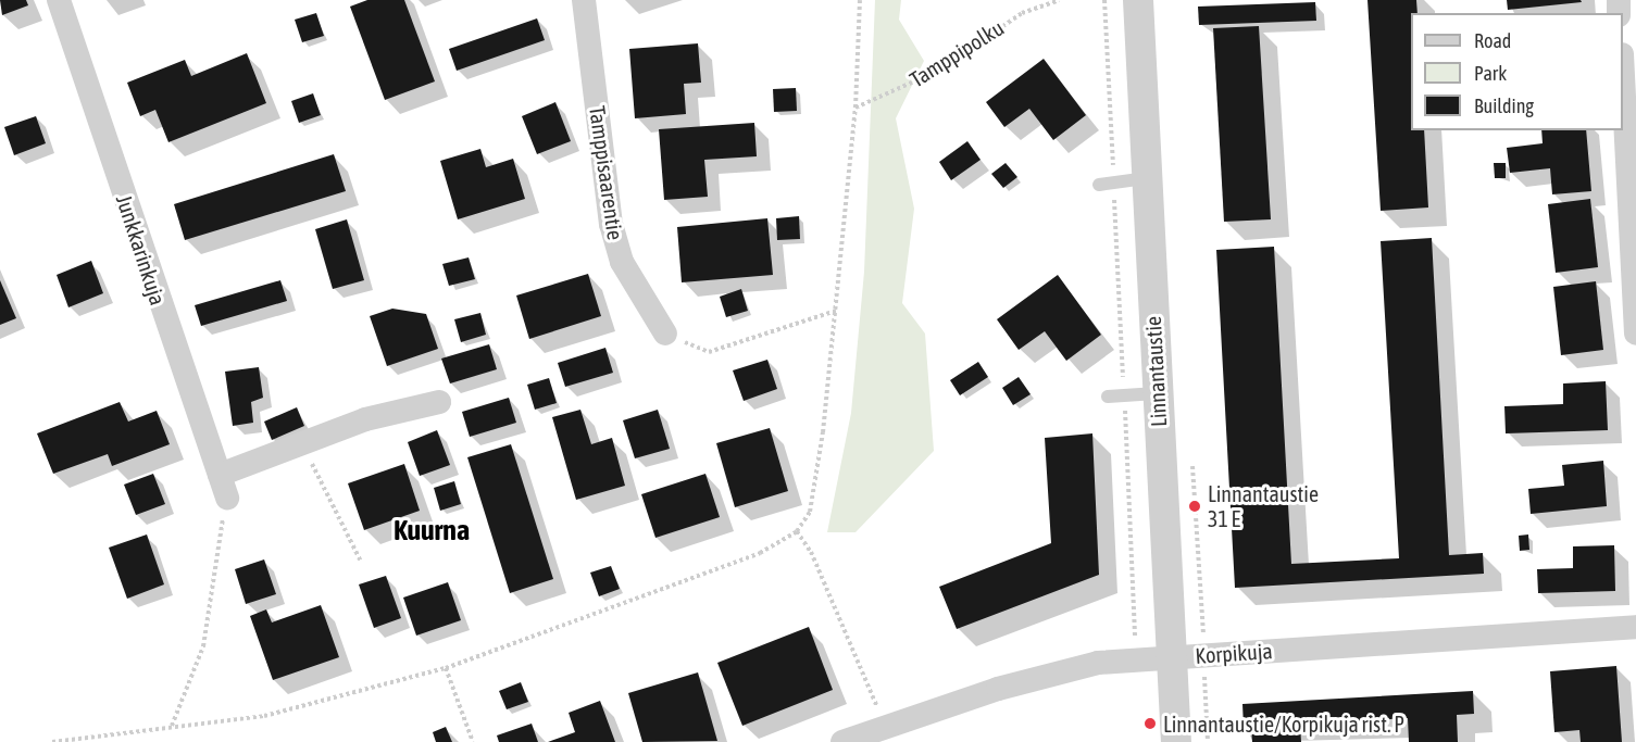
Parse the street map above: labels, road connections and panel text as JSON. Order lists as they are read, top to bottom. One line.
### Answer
{"streets":{"street":["Tamppisaarentie","Junkkarinkuja","Linnantaustie","Korpikuja"],"path":["Tamppipolku"]},"crossings":[["Linnantaustie","Korpikuja"]],"districts":["Kuurna"],"places":["Linnantaustie 31 E","Linnantaustie/Korpikuja rist. P"],"legend":["Road","Park","Building"]}
